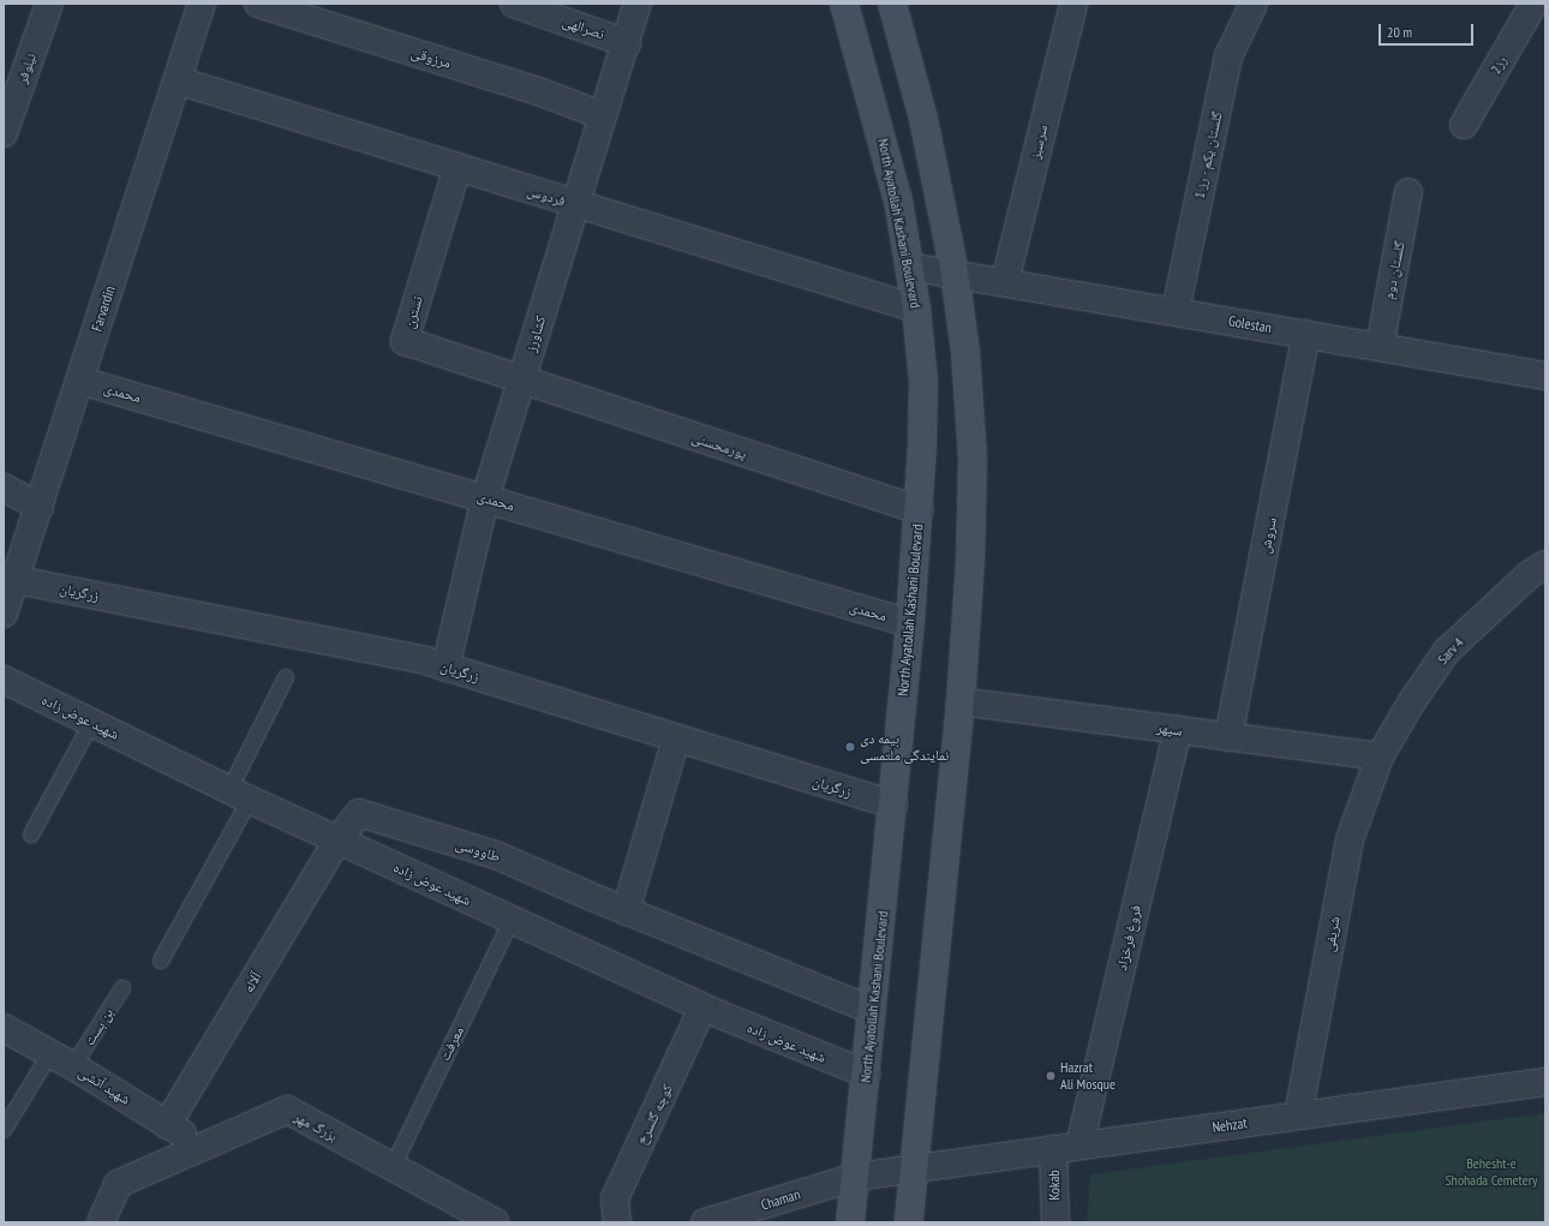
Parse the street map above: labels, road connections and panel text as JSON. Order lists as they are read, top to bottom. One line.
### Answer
{"streets":{"main road":["North Ayatollah Kashani Boulevard"],"street":["نصرالهی","مرزوقی","رز2","نیلوفر","سرسبز","گلستان یکم - رز 1","فردوس","گلستان دوم","Farvardin","نسترن","Golestan","کشاورز","محمدی","پورمحسنی","سروش","زرگریان","Sarv 4","شهید عوض زاده","سپهر","طاووسی","شریفی","فروغ فرخزاد","آلاله","شهید آتشی","کوچه گلسرخ","Nehzat","بزرگ مهر","Kokab","Chaman"],"lane":["بن بست","معرفت"]},"crossings":[["نصرالهی","کشاورز"],["مرزوقی","کشاورز"],["سرسبز","Golestan"],["گلستان یکم - رز 1","Golestan"],["فردوس","North Ayatollah Kashani Boulevard"],["فردوس","Farvardin"],["فردوس","نسترن"],["فردوس","کشاورز"],["North Ayatollah Kashani Boulevard","Golestan"],["North Ayatollah Kashani Boulevard","محمدی"],["North Ayatollah Kashani Boulevard","پورمحسنی"],["North Ayatollah Kashani Boulevard","زرگریان"],["North Ayatollah Kashani Boulevard","شهید عوض زاده"],["North Ayatollah Kashani Boulevard","طاووسی"],["North Ayatollah Kashani Boulevard","Chaman"],["گلستان دوم","Golestan"],["Farvardin","محمدی"],["Farvardin","زرگریان"],["نسترن","کشاورز"],["نسترن","پورمحسنی"],["Golestan","سروش"],["کشاورز","محمدی"],["کشاورز","پورمحسنی"],["کشاورز","زرگریان"],["سروش","سپهر"],["Sarv 4","سپهر"],["Sarv 4","شریفی"],["شهید عوض زاده","طاووسی"],["شهید عوض زاده","آلاله"],["شهید عوض زاده","معرفت"],["شهید عوض زاده","کوچه گلسرخ"],["سپهر","شریفی"],["سپهر","فروغ فرخزاد"],["طاووسی","آلاله"],["شریفی","Nehzat"],["فروغ فرخزاد","Nehzat"],["آلاله","شهید آتشی"],["بن بست","شهید آتشی"],["معرفت","بزرگ مهر"],["شهید آتشی","بزرگ مهر"],["Nehzat","Kokab"],["Nehzat","Chaman"]],"parks":["Behesht-e Shohada Cemetery"],"places":["بیمه دی نمایندگی ملتمسی","Hazrat Ali Mosque"],"scale_bar":"20 m"}
